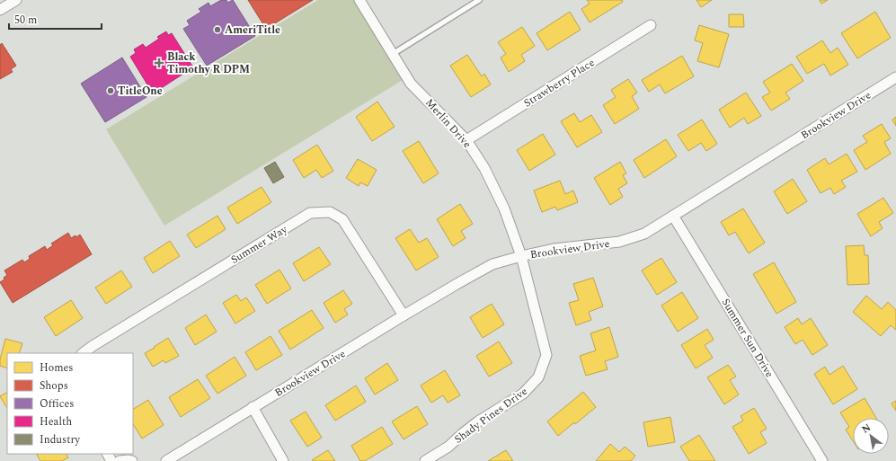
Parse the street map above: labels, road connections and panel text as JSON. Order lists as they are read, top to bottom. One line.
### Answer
{"streets":{"street":["Strawberry Place","Brookview Drive","Merlin Drive","Summer Way","Summer Sun Drive","Shady Pines Drive"]},"crossings":[["Strawberry Place","Merlin Drive"],["Brookview Drive","Merlin Drive"],["Brookview Drive","Summer Way"],["Brookview Drive","Summer Sun Drive"],["Brookview Drive","Shady Pines Drive"],["Merlin Drive","Shady Pines Drive"]],"places":{"other":["AmeriTitle","TitleOne"],"health":["Black Timothy R DPM"]},"legend":["Homes","Shops","Offices","Health","Industry"],"scale_bar":"50 m","north":"top left"}
